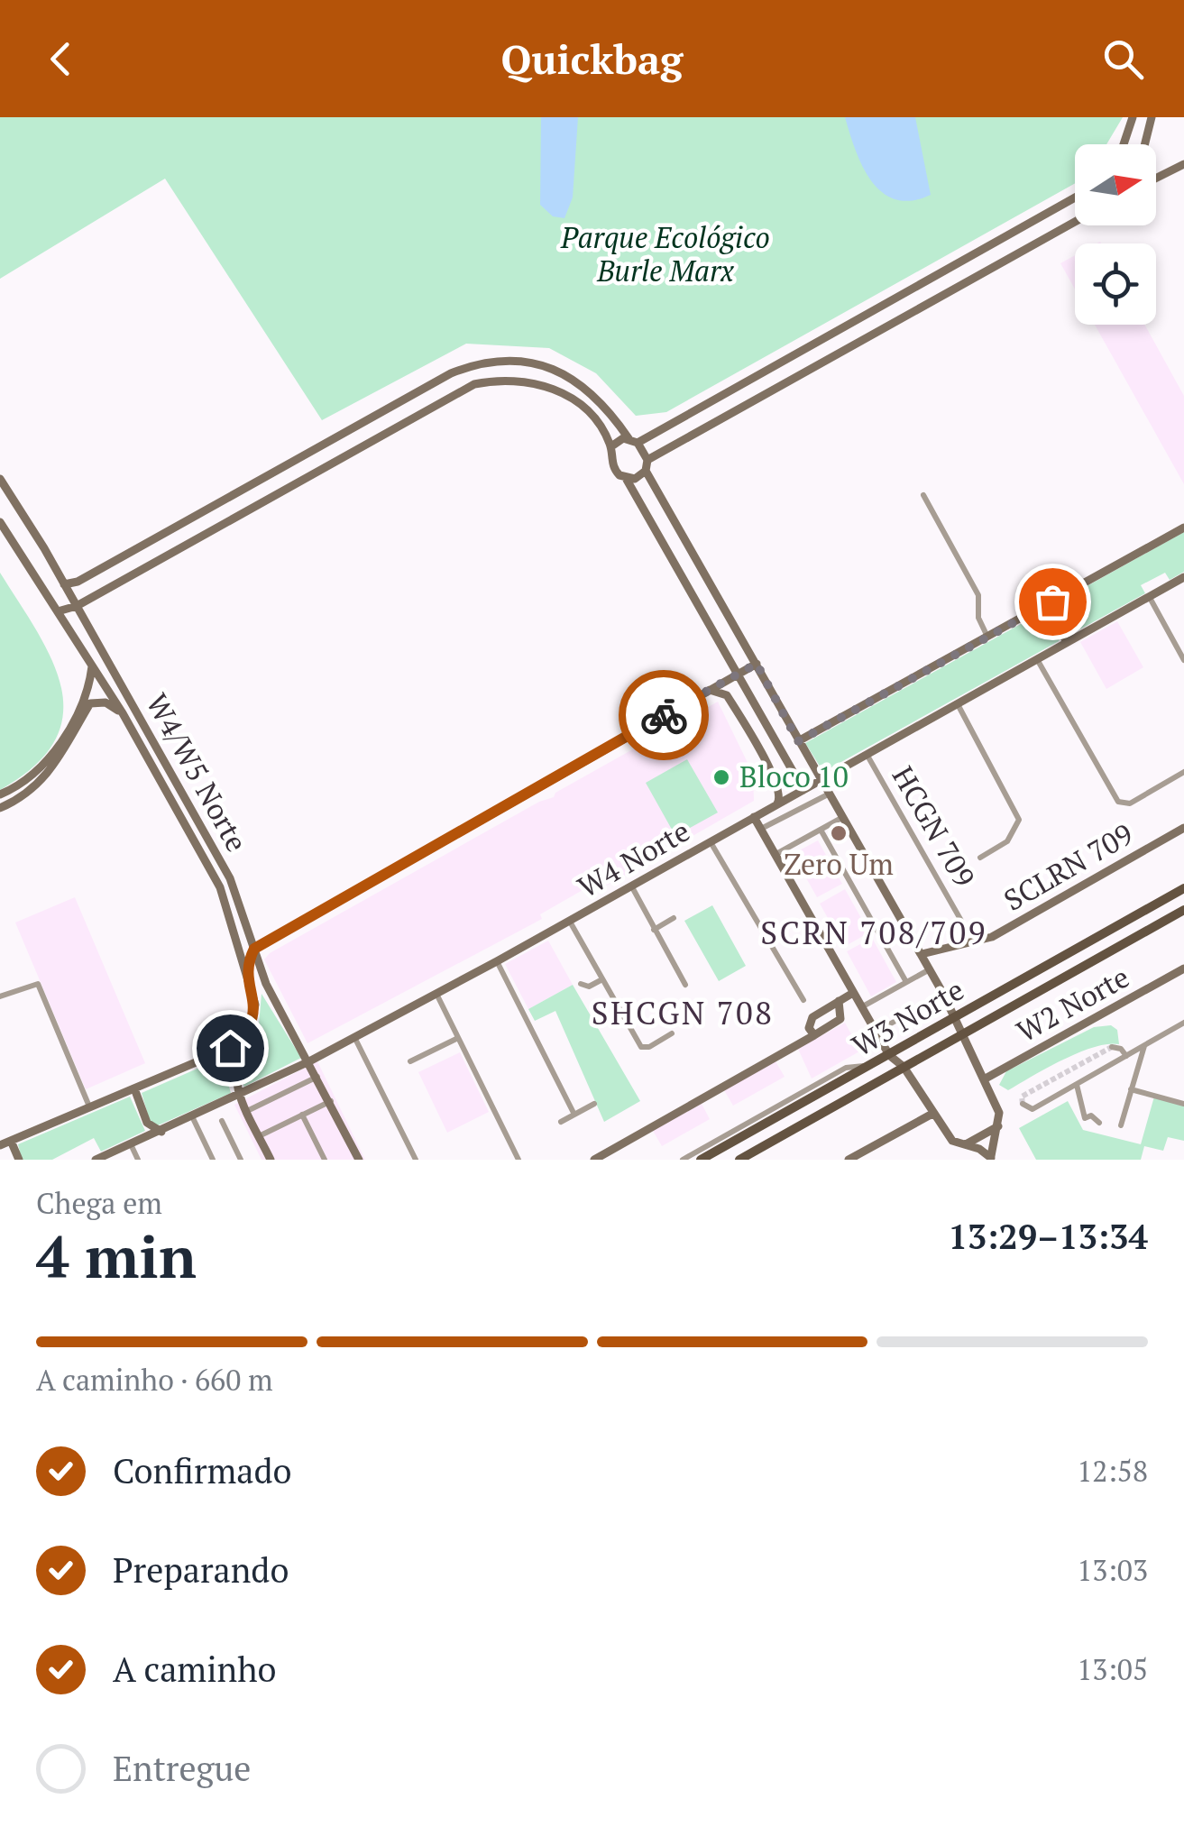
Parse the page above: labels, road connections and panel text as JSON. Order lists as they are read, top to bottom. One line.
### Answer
{"streets":{"main road":["W4/W5 Norte","W4 Norte","SCLRN 709","W2 Norte","W3 Norte"],"street":["HCGN 709"]},"crossings":[["W4/W5 Norte","W4 Norte"],["HCGN 709","W4 Norte"]],"districts":["SCRN 708/709","SHCGN 708"],"parks":["Parque Ecológico Burle Marx"],"places":["Bloco 10","Zero Um"],"north":"right","page":{"header":"Quickbag","heading":["4 min","Chega em","13:29–13:34"],"bar":"A caminho · 660 m","list":[["Confirmado","12:58"],["Preparando","13:03"],["A caminho","13:05"],"Entregue"]}}
